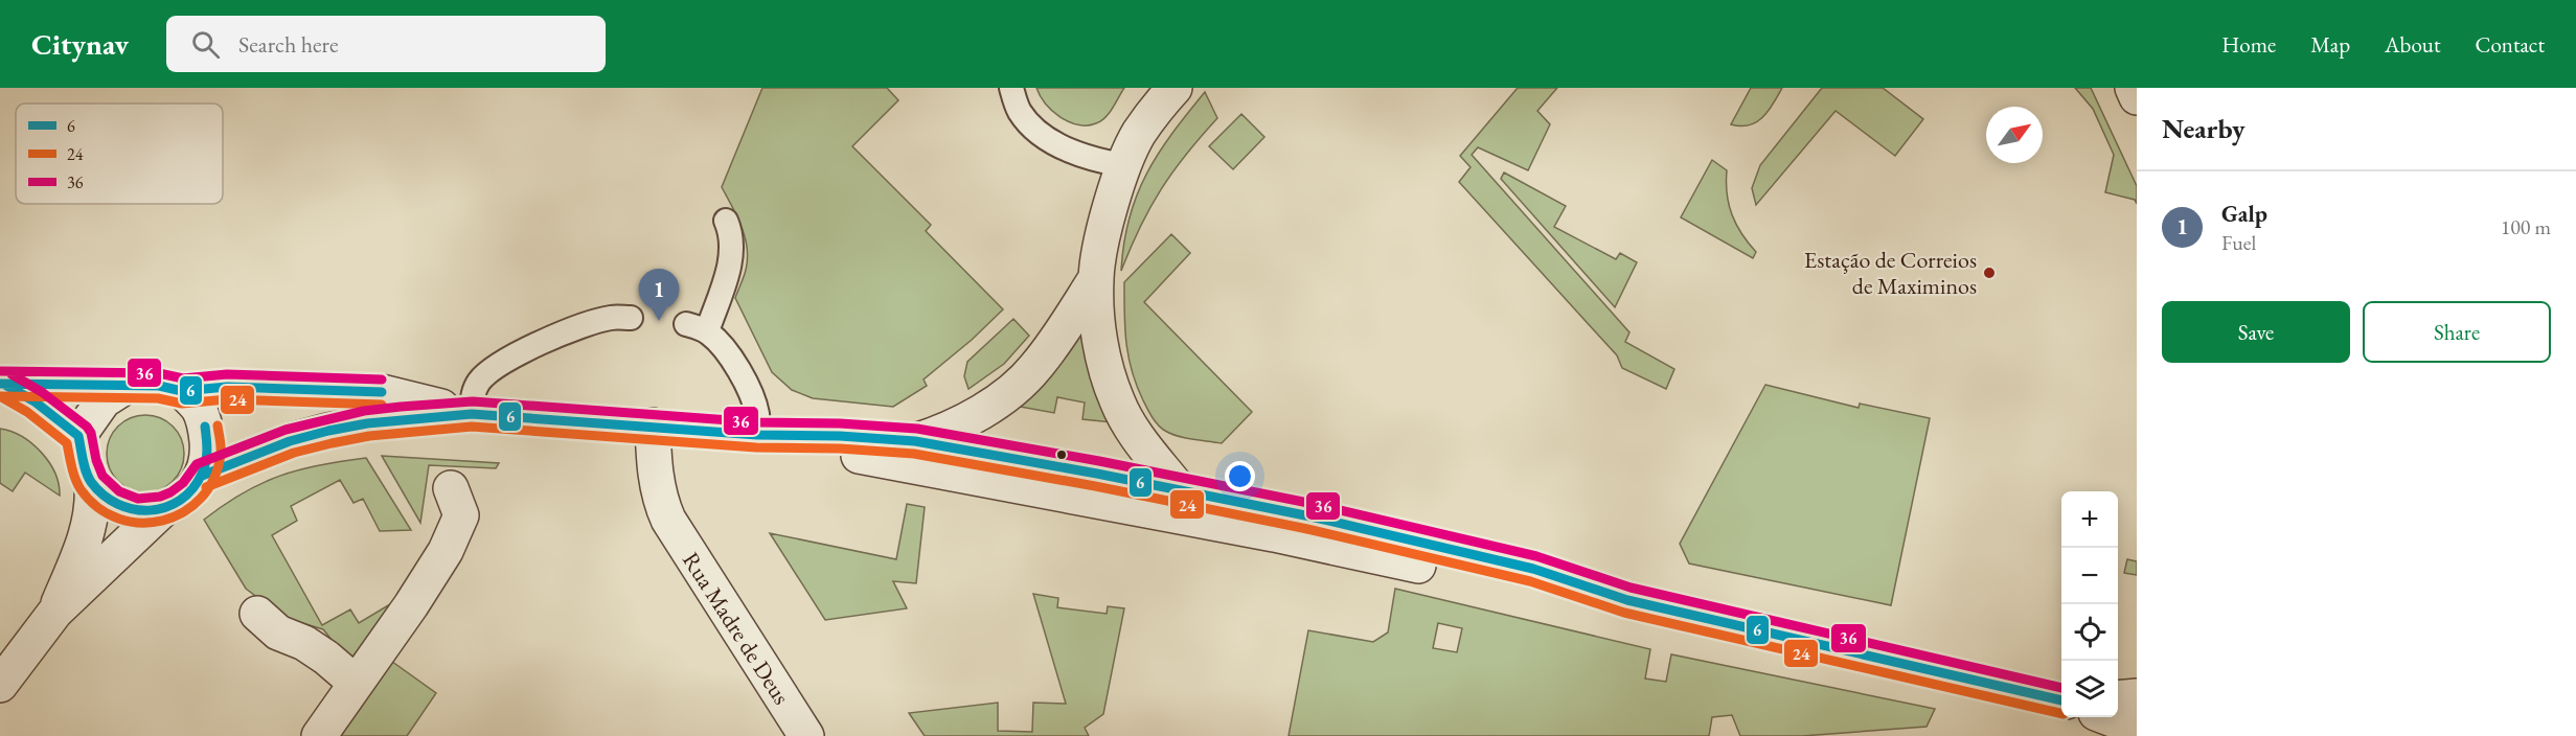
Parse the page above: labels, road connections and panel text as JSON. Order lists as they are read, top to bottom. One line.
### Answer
{"streets":{"street":["Rua Madre de Deus"]},"places":["Estação de Correios de Maximinos"],"lines":["transit line 36","transit line 6","transit line 24"],"legend":["6","24","36"],"north":"top right","page":{"header":"Citynav","search":"Search here","nav":["Home","Map","About","Contact"],"heading":"Nearby","list":[{"mark":"1","name":"Galp","note":"Fuel","value":"100 m"}],"pins":"1","buttons":["Save","Share"],"map_buttons":["+","−"]}}
